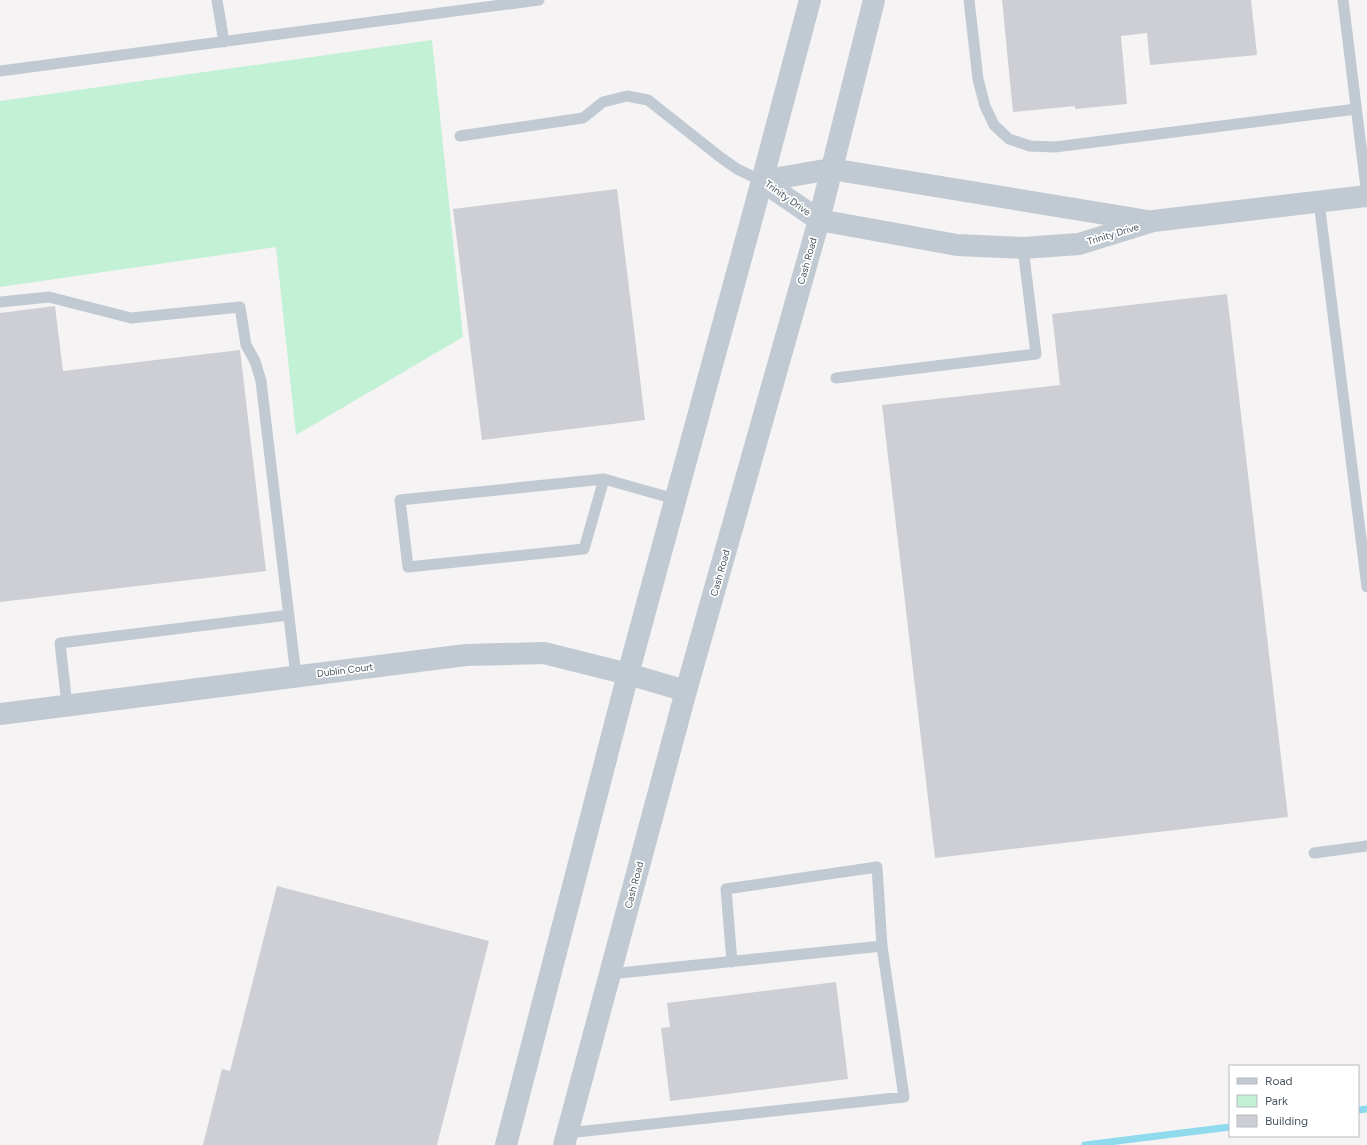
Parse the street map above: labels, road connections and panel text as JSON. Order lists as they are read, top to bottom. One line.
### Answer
{"streets":{"street":["Trinity Drive","Cash Road","Dublin Court"]},"crossings":[["Trinity Drive","Cash Road"],["Cash Road","Dublin Court"]],"legend":["Road","Park","Building"]}
